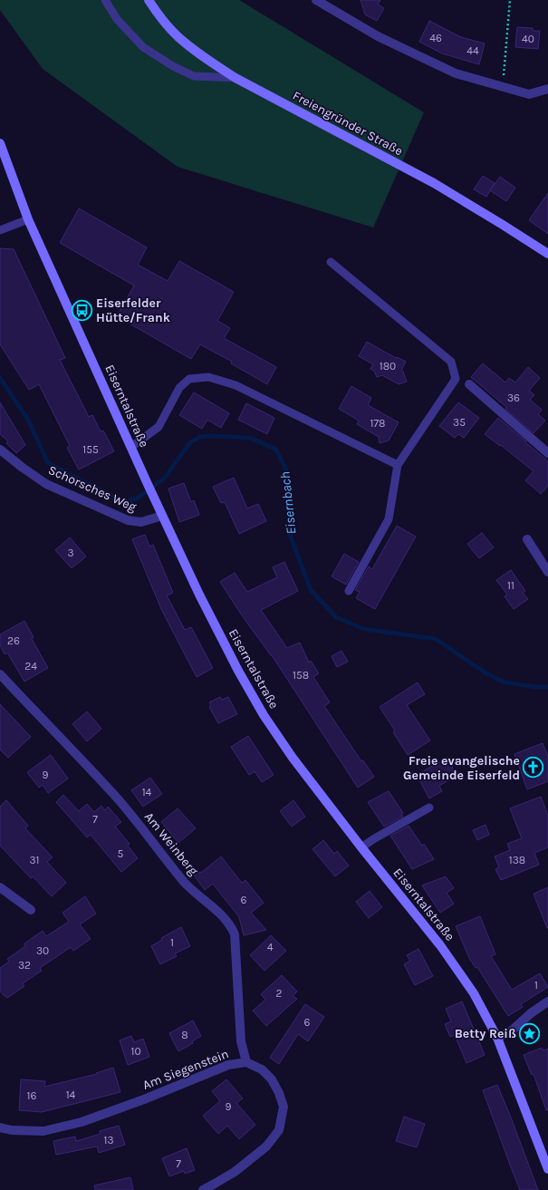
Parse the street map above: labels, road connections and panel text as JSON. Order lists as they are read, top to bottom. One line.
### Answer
{"streets":{"main road":["Freiengründer Straße","Eiserntalstraße"],"street":["Schorsches Weg","Am Weinberg","Am Siegenstein"]},"crossings":[["Eiserntalstraße","Schorsches Weg"],["Am Weinberg","Am Siegenstein"]],"water":["Eisernbach"],"places":{"bus stop":["Eiserfelder Hütte/Frank"],"church":["Freie evangelische Gemeinde Eiserfeld"],"place":["Betty Reiß"]},"house_numbers":["46","40","44","180","36","35","178","155","3","11","26","24","158","9","14","7","5","31","138","6","1","4","30","32","1","2","6","8","10","14","16","9","13","7"]}
